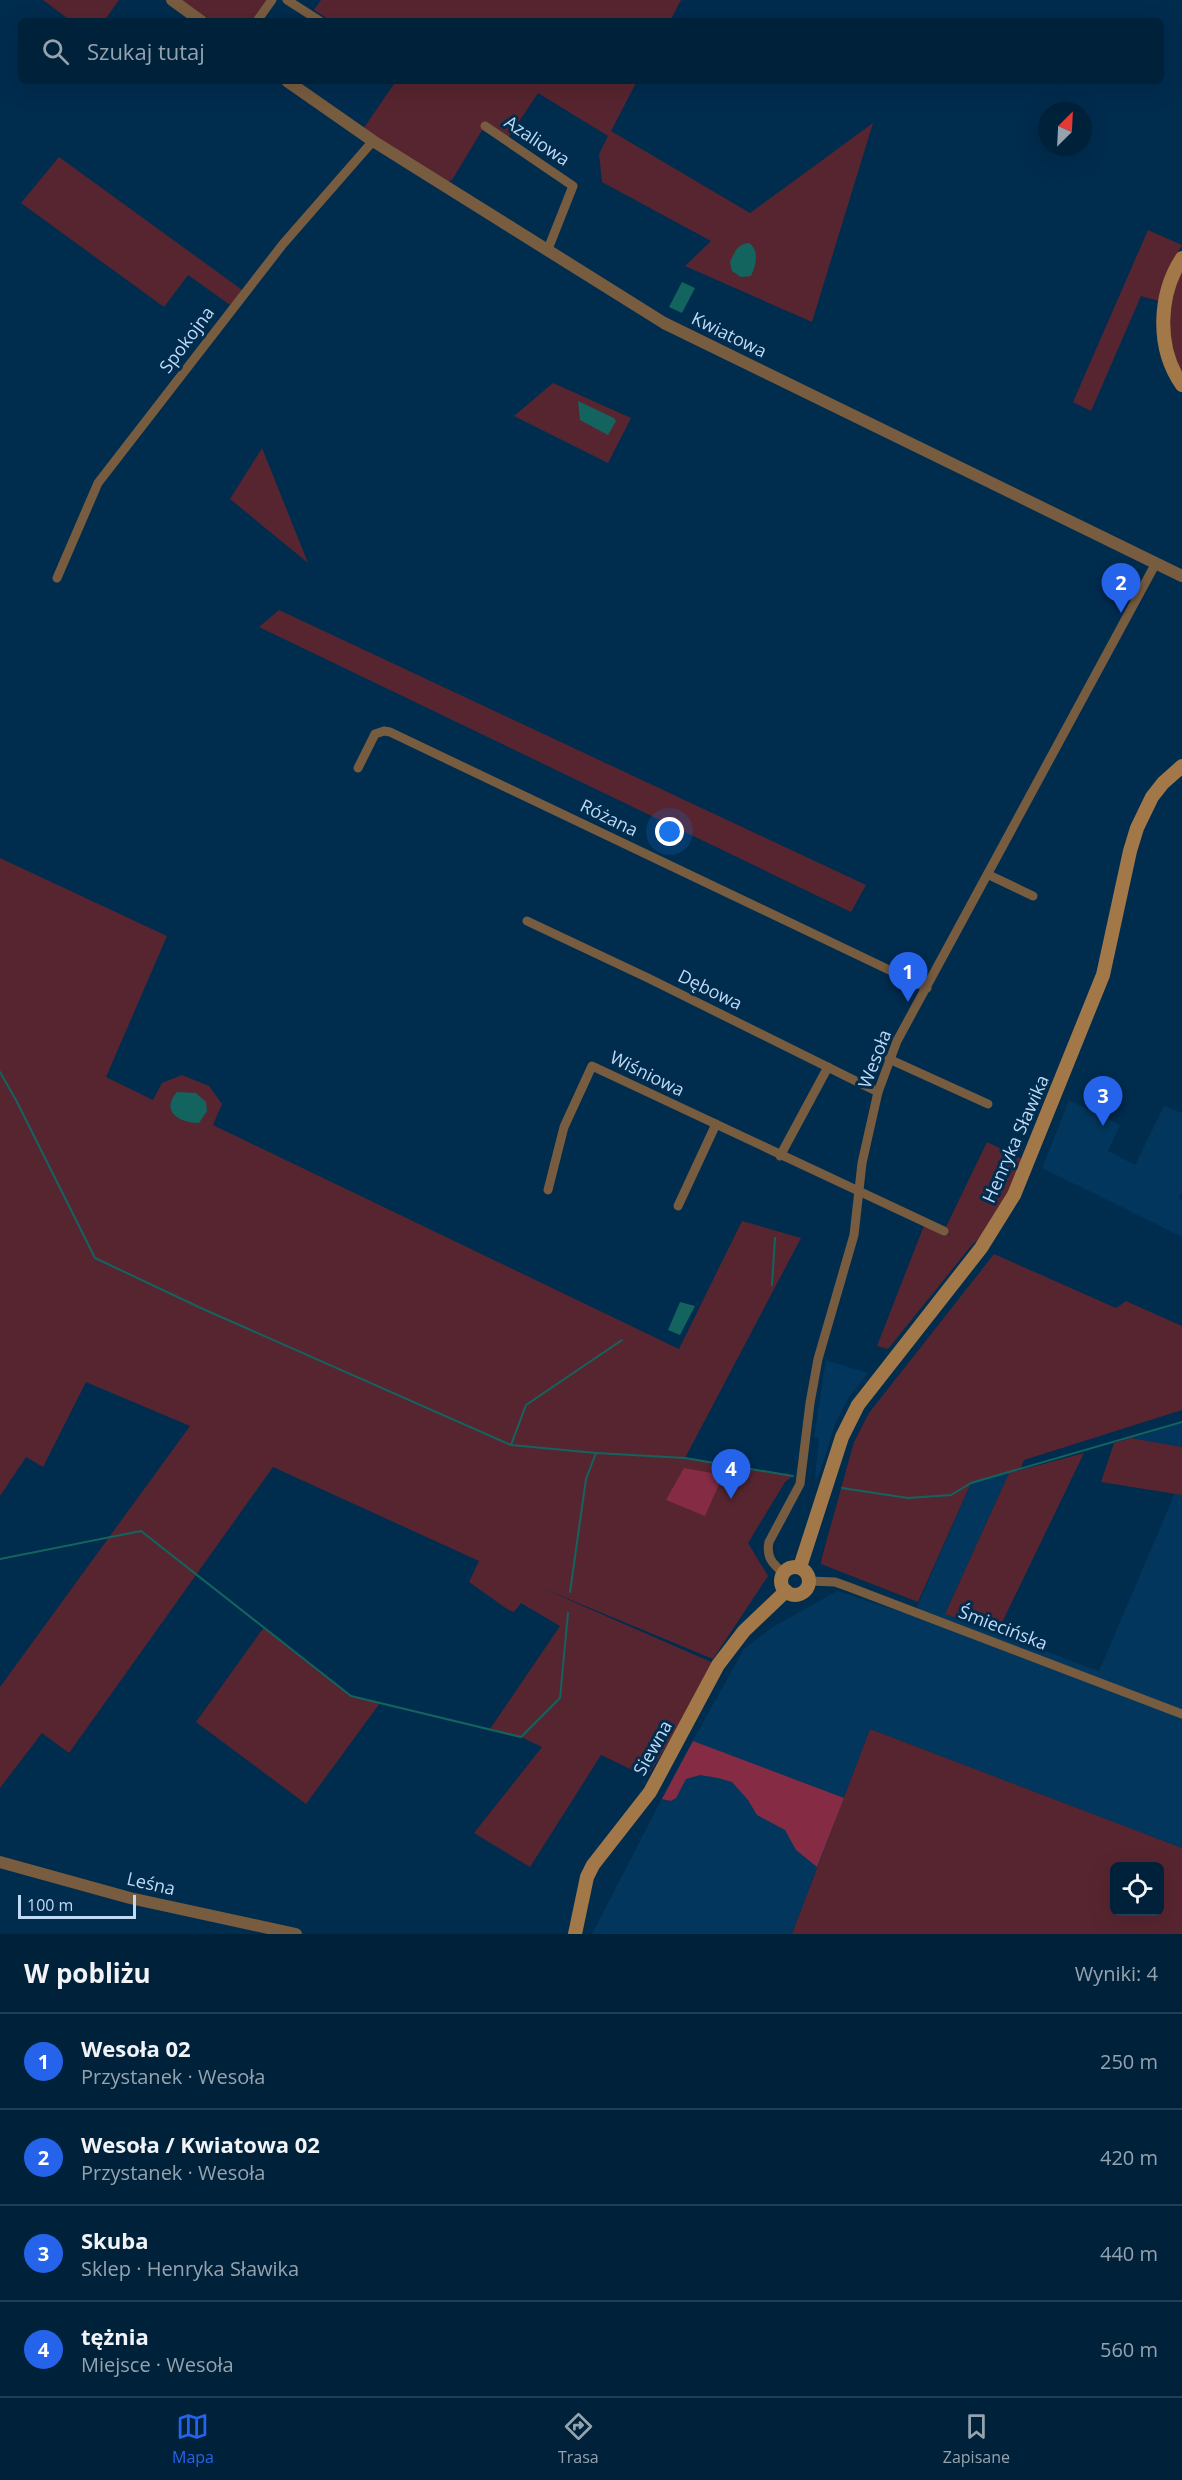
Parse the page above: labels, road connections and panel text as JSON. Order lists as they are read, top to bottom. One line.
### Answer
{"streets":{"main road":["Henryka Sławika","Siewna"],"street":["Azaliowa","Kwiatowa","Spokojna","Różana","Dębowa","Wesoła","Wiśniowa","Śmiecińska","Leśna"]},"crossings":[["Azaliowa","Kwiatowa"],["Kwiatowa","Spokojna"],["Kwiatowa","Wesoła"],["Różana","Wesoła"],["Dębowa","Wesoła"],["Wesoła","Wiśniowa"],["Wesoła","Henryka Sławika"],["Wesoła","Śmiecińska"],["Wesoła","Siewna"],["Henryka Sławika","Śmiecińska"],["Henryka Sławika","Siewna"],["Śmiecińska","Siewna"]],"scale_bar":"100 m","north":"top right","page":{"search":"Szukaj tutaj","pins":["2","1","3","4"],"scale":"100 m","heading":["W pobliżu","Wyniki: 4"],"list":[{"mark":"1","name":"Wesoła 02","note":"Przystanek · Wesoła","value":"250 m"},{"mark":"2","name":"Wesoła / Kwiatowa 02","note":"Przystanek · Wesoła","value":"420 m"},{"mark":"3","name":"Skuba","note":"Sklep · Henryka Sławika","value":"440 m"},{"mark":"4","name":"tężnia","note":"Miejsce · Wesoła","value":"560 m"}],"nav":["Mapa","Trasa","Zapisane"]}}
